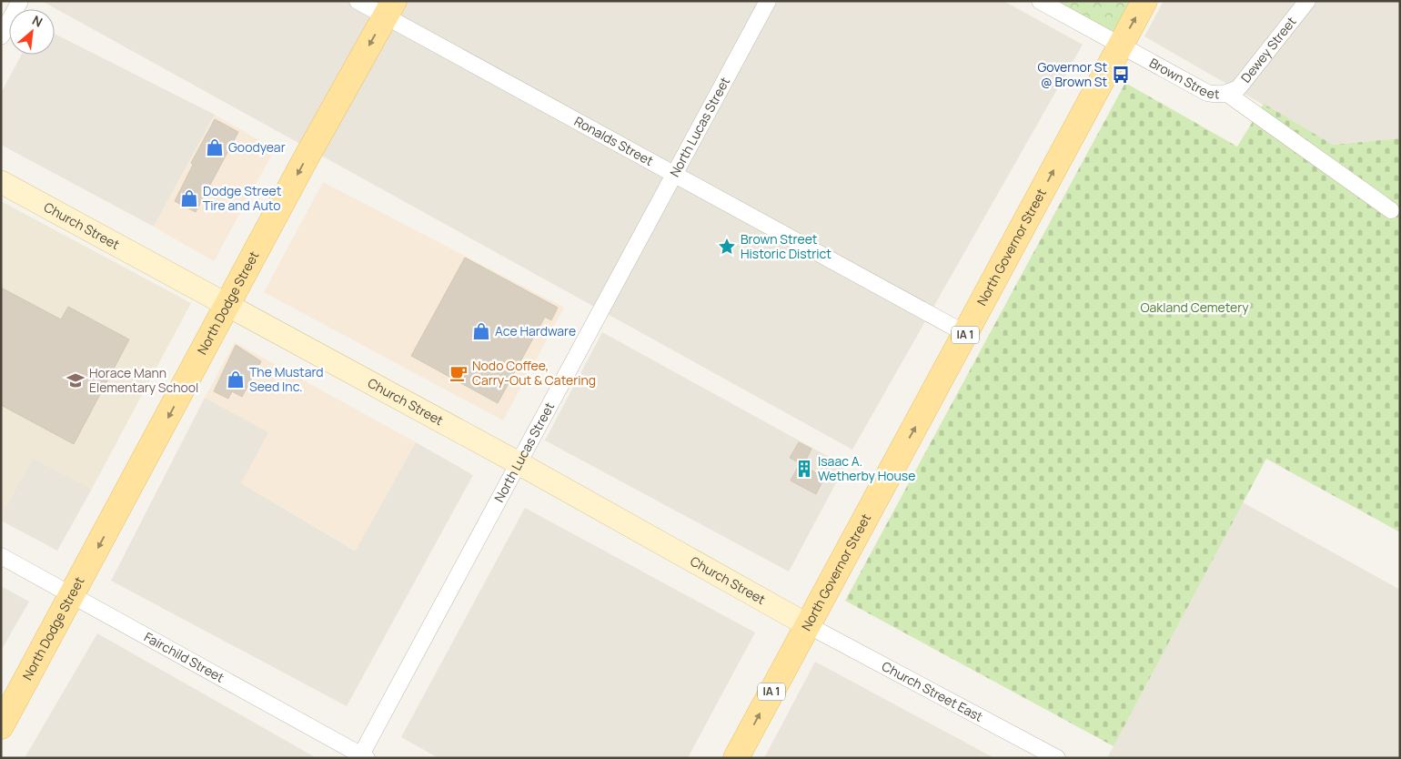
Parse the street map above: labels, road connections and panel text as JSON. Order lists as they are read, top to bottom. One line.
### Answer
{"streets":{"main road":["North Governor Street","North Dodge Street","IA 1"],"street":["Dewey Street","Brown Street","North Lucas Street","Ronalds Street","Church Street","Fairchild Street","Church Street East"]},"crossings":[["Dewey Street","Brown Street"],["Brown Street","North Governor Street"],["North Lucas Street","Ronalds Street"],["North Lucas Street","Church Street"],["North Lucas Street","Fairchild Street"],["Ronalds Street","North Governor Street"],["Ronalds Street","North Dodge Street"],["Church Street","North Governor Street"],["Church Street","North Dodge Street"],["Church Street","Church Street East"],["North Governor Street","Church Street East"],["North Dodge Street","Fairchild Street"]],"one_way":["North Governor Street","North Dodge Street"],"parks":["Oakland Cemetery"],"places":{"bus stop":["Governor St @ Brown St"],"shop":["Goodyear","Dodge Street Tire and Auto","Ace Hardware","The Mustard Seed Inc."],"place":["Brown Street Historic District"],"cafe":["Nodo Coffee, Carry-Out & Catering"],"school or university":["Horace Mann Elementary School"],"building":["Isaac A. Wetherby House"]},"north":"top right"}
